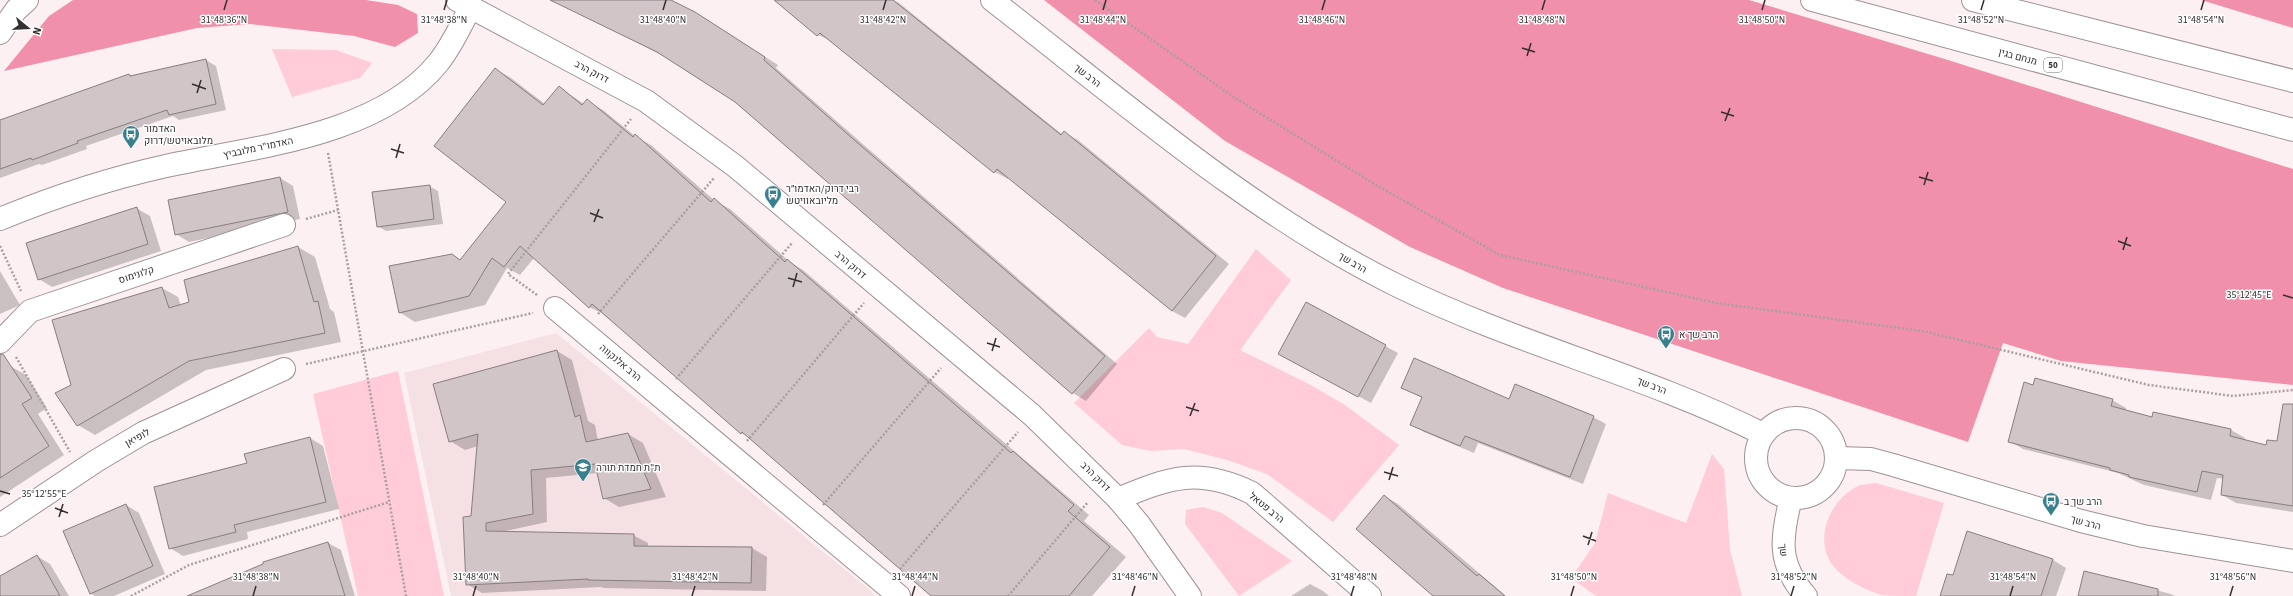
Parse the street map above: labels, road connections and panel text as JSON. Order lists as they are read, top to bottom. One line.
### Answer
{"streets":{"main road":["מנחם בגין","50","דרוק הרב","הרב שך","האדמו\"ר מלובביץ","קלונימוס","הרב אלנקווה","לופיאן","הרב פטאל","שך"]},"crossings":[["דרוק הרב","האדמו\"ר מלובביץ"],["דרוק הרב","הרב פטאל"],["הרב שך","שך"]],"places":{"bus stop":["האדמור מלובאויטש/דרוק","רבי דרוק/האדמו״ר מליובאוויטש","הרב שך א","הרב שך ב"],"school or university":["ת\"ת חמדת תורה"]},"north":"right","coordinates":["31°48'36\"N","31°48'38\"N","31°48'40\"N","31°48'42\"N","31°48'44\"N","31°48'46\"N","31°48'48\"N","31°48'50\"N","31°48'52\"N","31°48'54\"N","35°12'45\"E","35°12'55\"E","31°48'56\"N"]}
